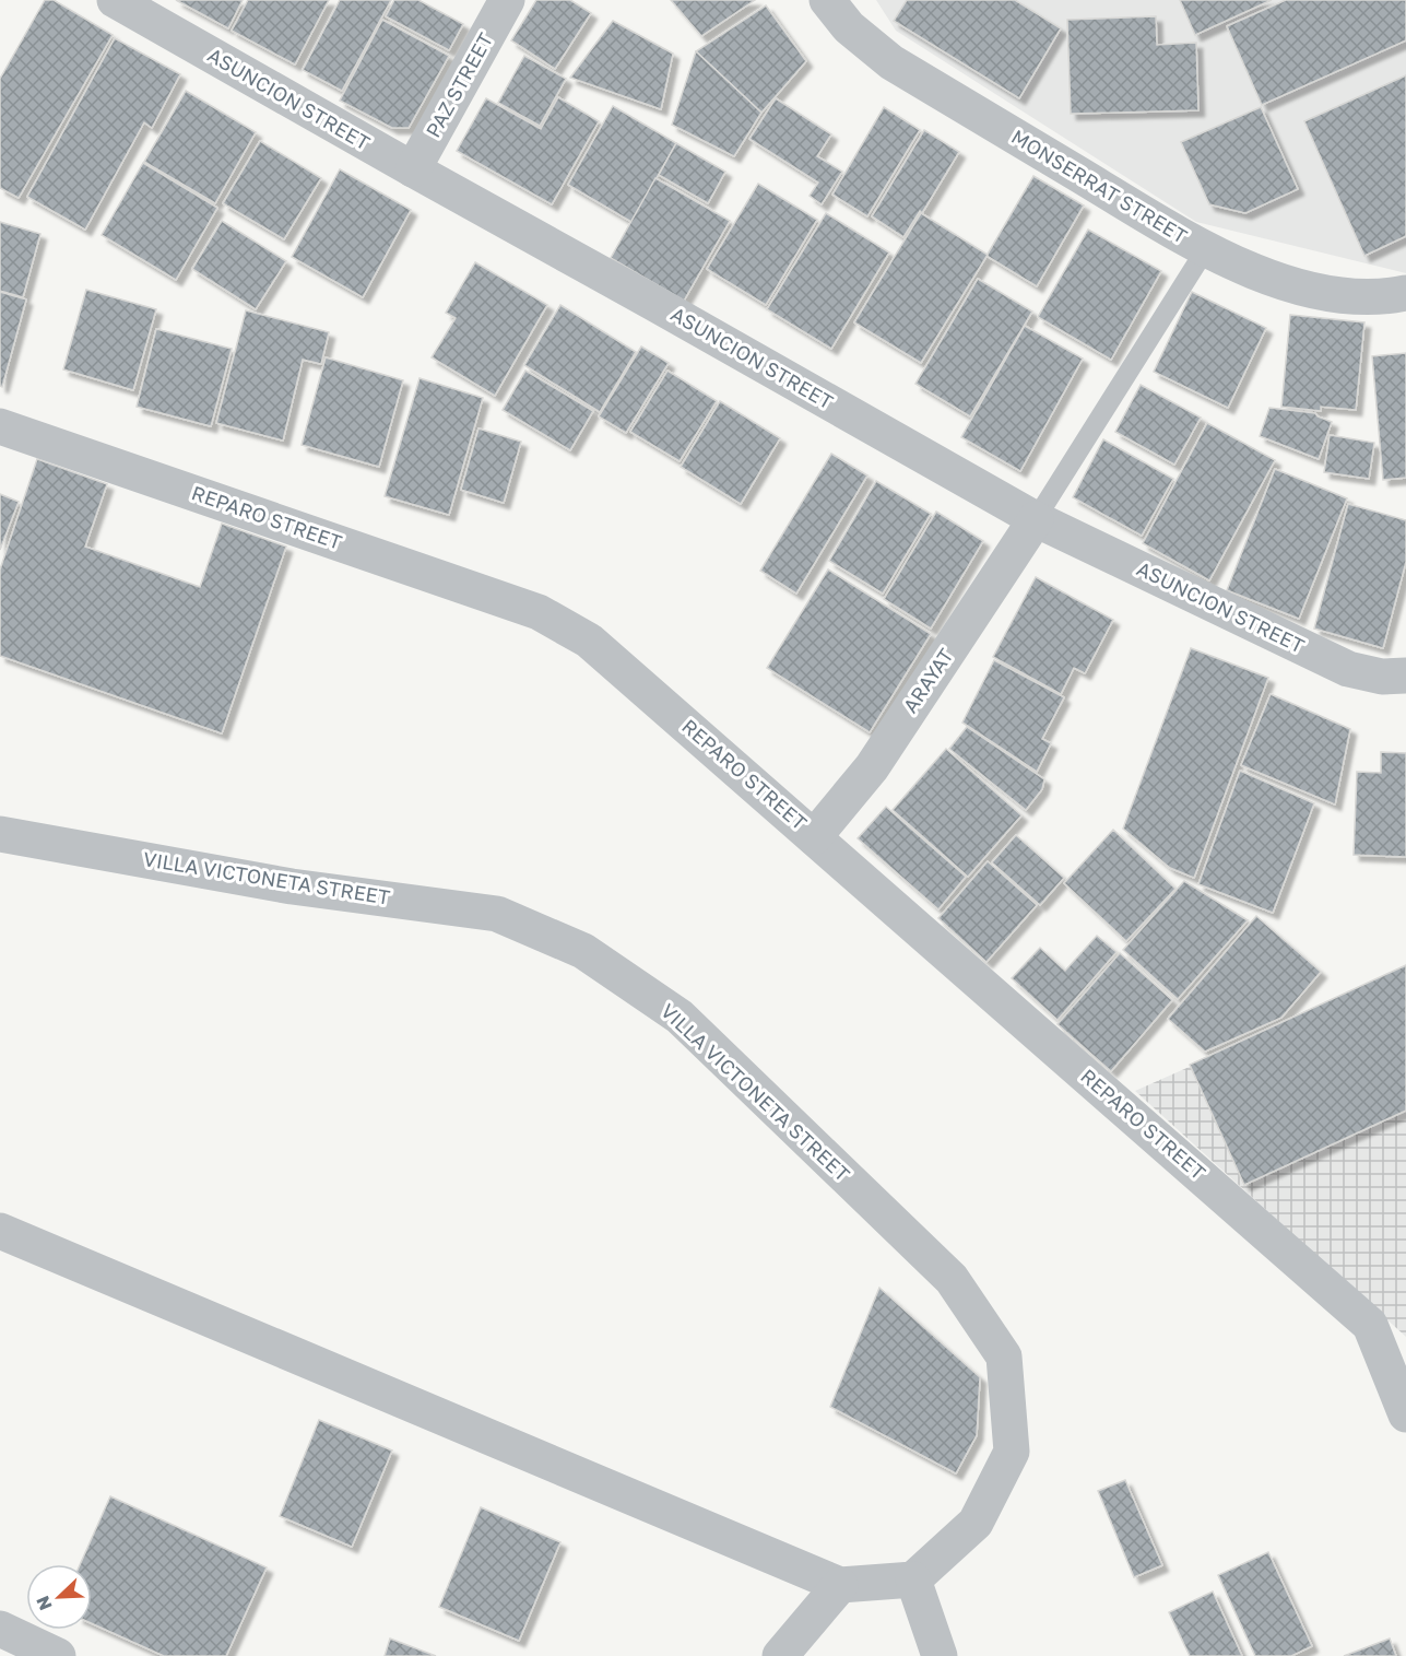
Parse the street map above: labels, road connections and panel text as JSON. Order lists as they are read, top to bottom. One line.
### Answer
{"streets":{"street":["PAZ STREET","ASUNCION STREET","MONSERRAT STREET","REPARO STREET","ARAYAT","VILLA VICTONETA STREET"]},"crossings":[["PAZ STREET","ASUNCION STREET"],["ASUNCION STREET","ARAYAT"],["REPARO STREET","ARAYAT"]],"north":"bottom left"}
